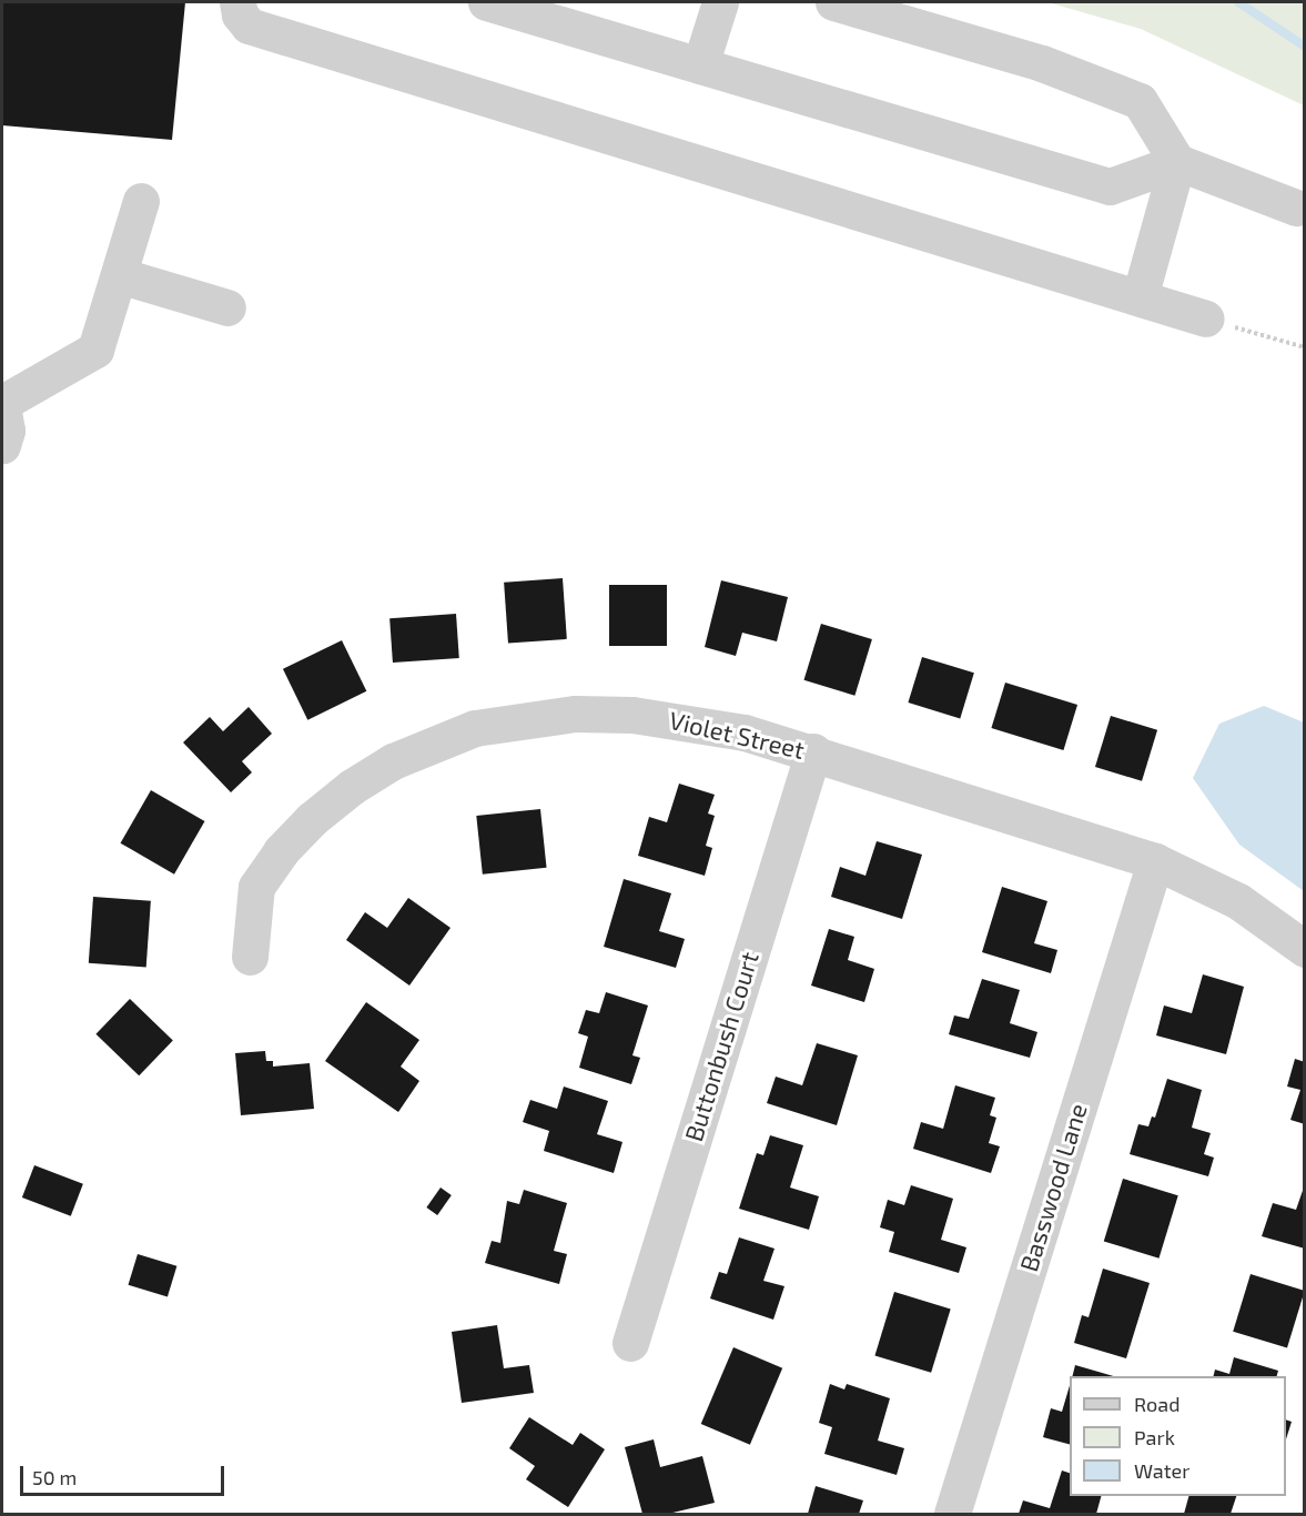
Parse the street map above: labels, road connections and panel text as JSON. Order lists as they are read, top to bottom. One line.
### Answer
{"streets":{"street":["Violet Street","Buttonbush Court","Basswood Lane"]},"crossings":[["Violet Street","Buttonbush Court"],["Violet Street","Basswood Lane"]],"legend":["Road","Park","Water"],"scale_bar":"50 m"}
